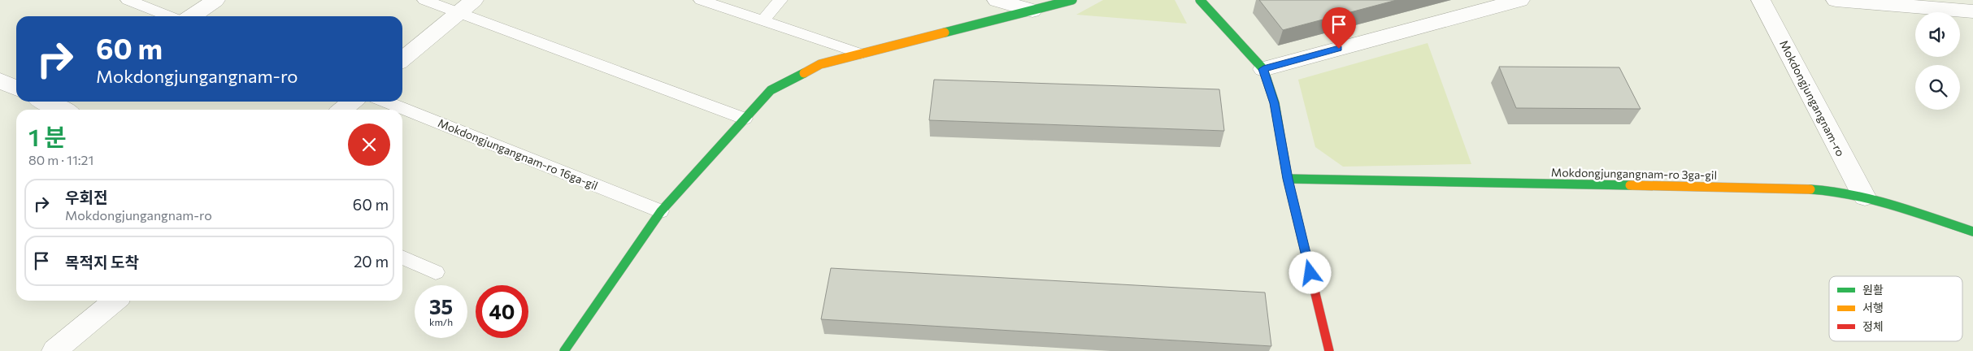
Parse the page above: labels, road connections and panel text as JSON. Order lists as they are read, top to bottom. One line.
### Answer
{"streets":{"street":["Mokdongjungangnam-ro","Mokdongjungangnam-ro 3ga-gil"],"lane":["Mokdongjungangnam-ro 16ga-gil"]},"crossings":[["Mokdongjungangnam-ro","Mokdongjungangnam-ro 3ga-gil"]],"legend":["원활","서행","정체"],"page":{"turn":["60 m","Mokdongjungangnam-ro"],"heading":["1 분","80 m · 11:21"],"list":[{"name":"우회전","note":"Mokdongjungangnam-ro","value":"60 m"},{"name":"목적지 도착","value":"20 m"}],"speed":"35 km/h","limit":"40"}}
